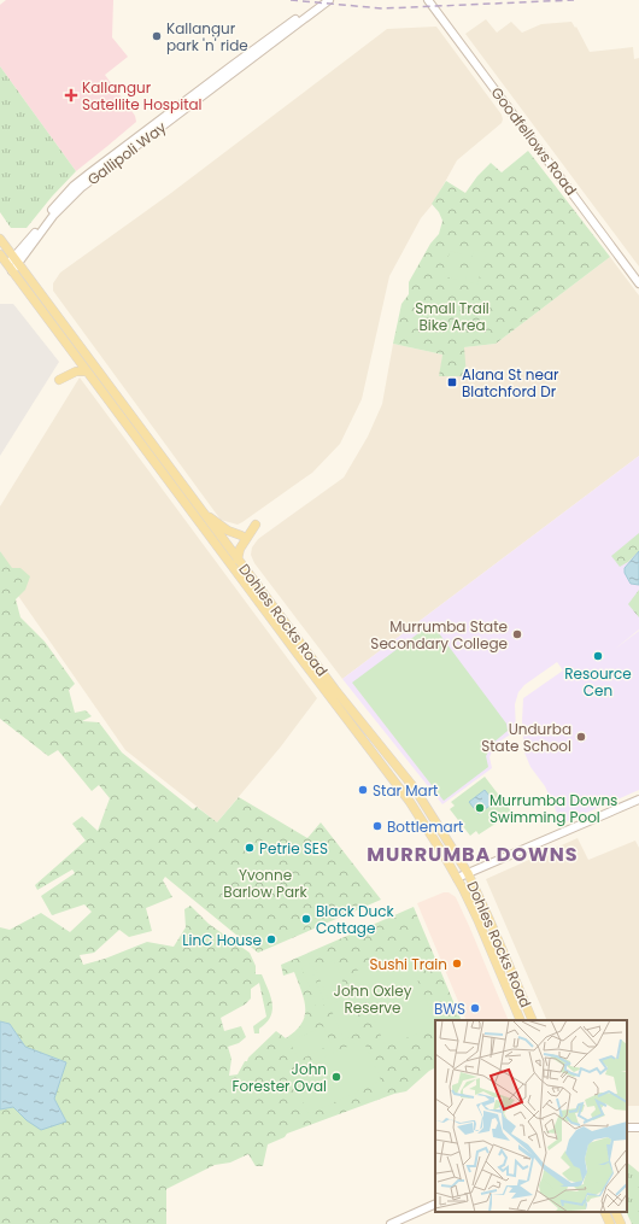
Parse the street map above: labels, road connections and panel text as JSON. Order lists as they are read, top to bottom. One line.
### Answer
{"streets":{"main road":["Dohles Rocks Road"],"street":["Goodfellows Road","Gallipoli Way"]},"crossings":[["Gallipoli Way","Dohles Rocks Road"]],"districts":["MURRUMBA DOWNS"],"parks":["Small Trail Bike Area","Yvonne Barlow Park","John Oxley Reserve"],"places":{"other":["Kallangur park 'n' ride","Murrumba State Secondary College","Resource Cen","Undurba State School","Star Mart","Murrumba Downs Swimming Pool","Bottlemart","Petrie SES","Black Duck Cottage","LinC House","Sushi Train","BWS","John Forester Oval"],"health":["Kallangur Satellite Hospital"],"transit":["Alana St near Blatchford Dr"]}}
